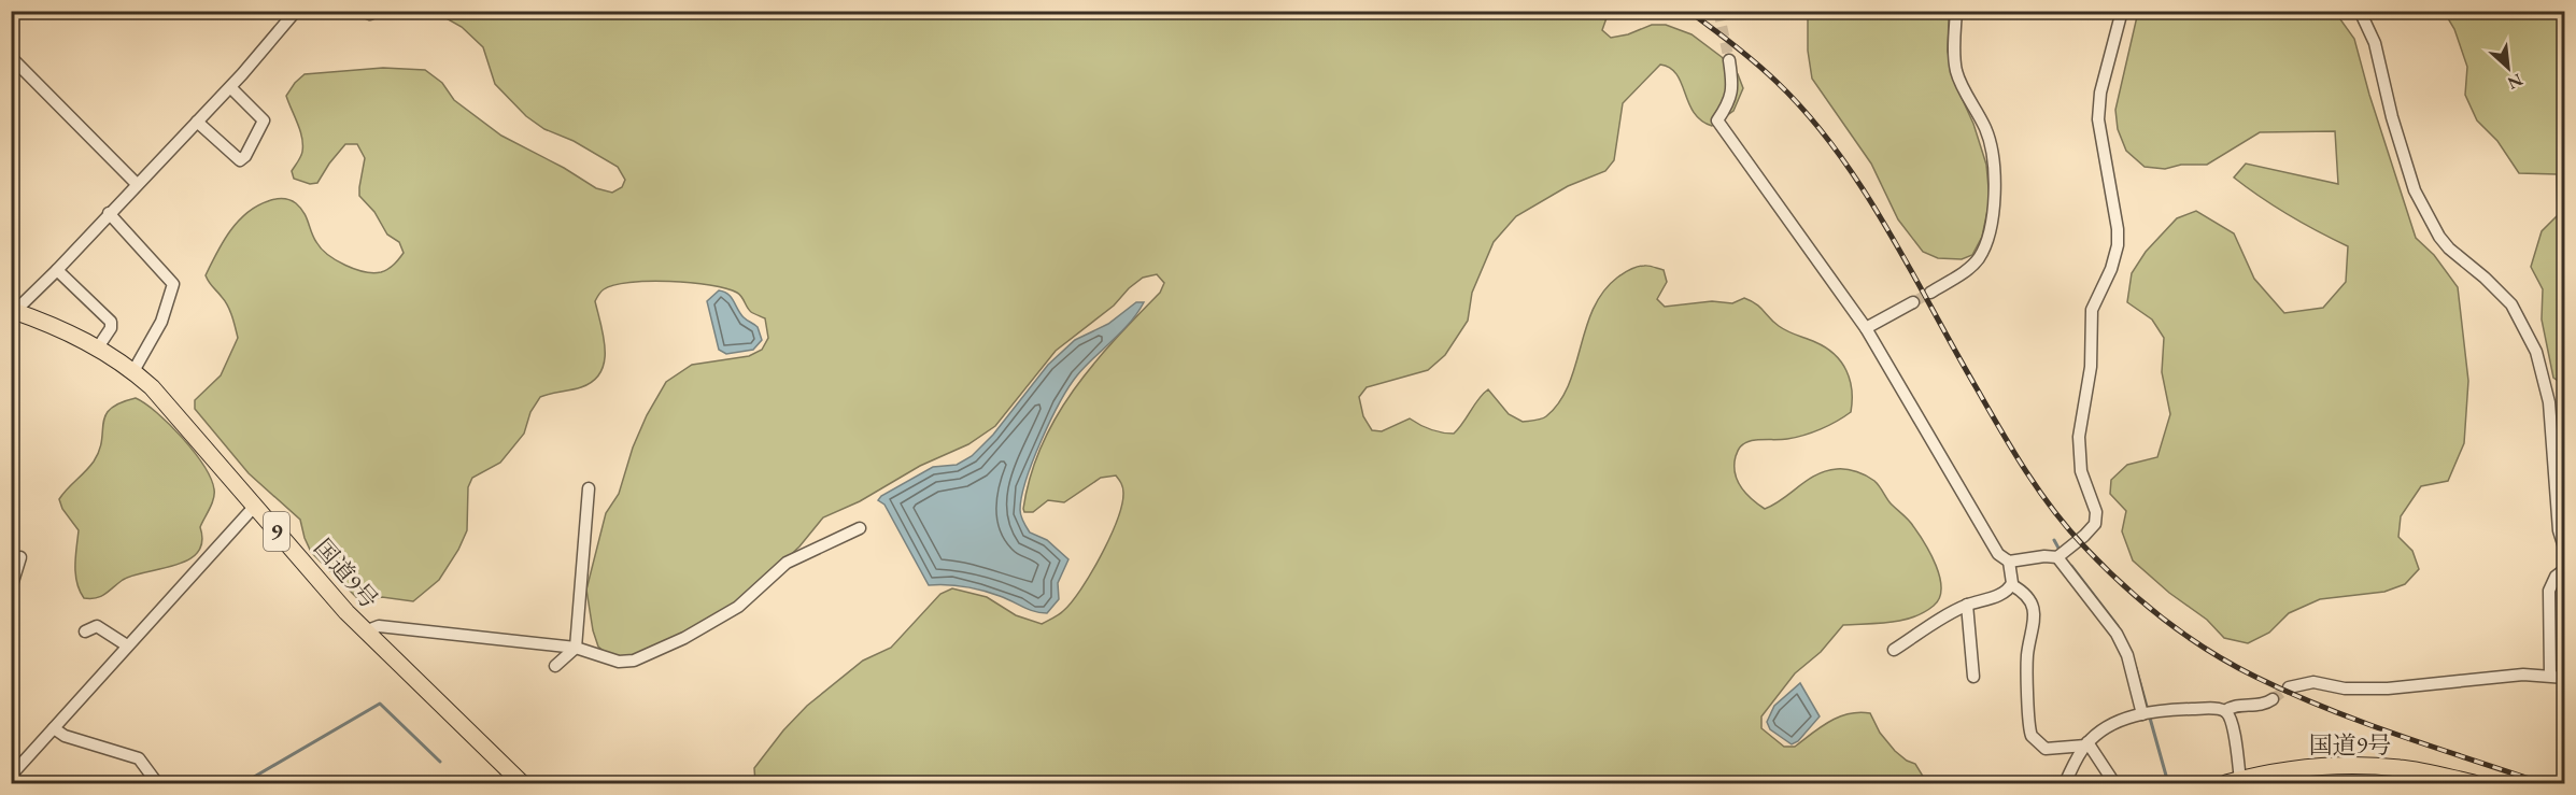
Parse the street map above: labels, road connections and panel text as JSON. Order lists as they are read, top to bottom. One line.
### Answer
{"streets":{"highway":["9","国道9号"]},"north":"bottom right"}
